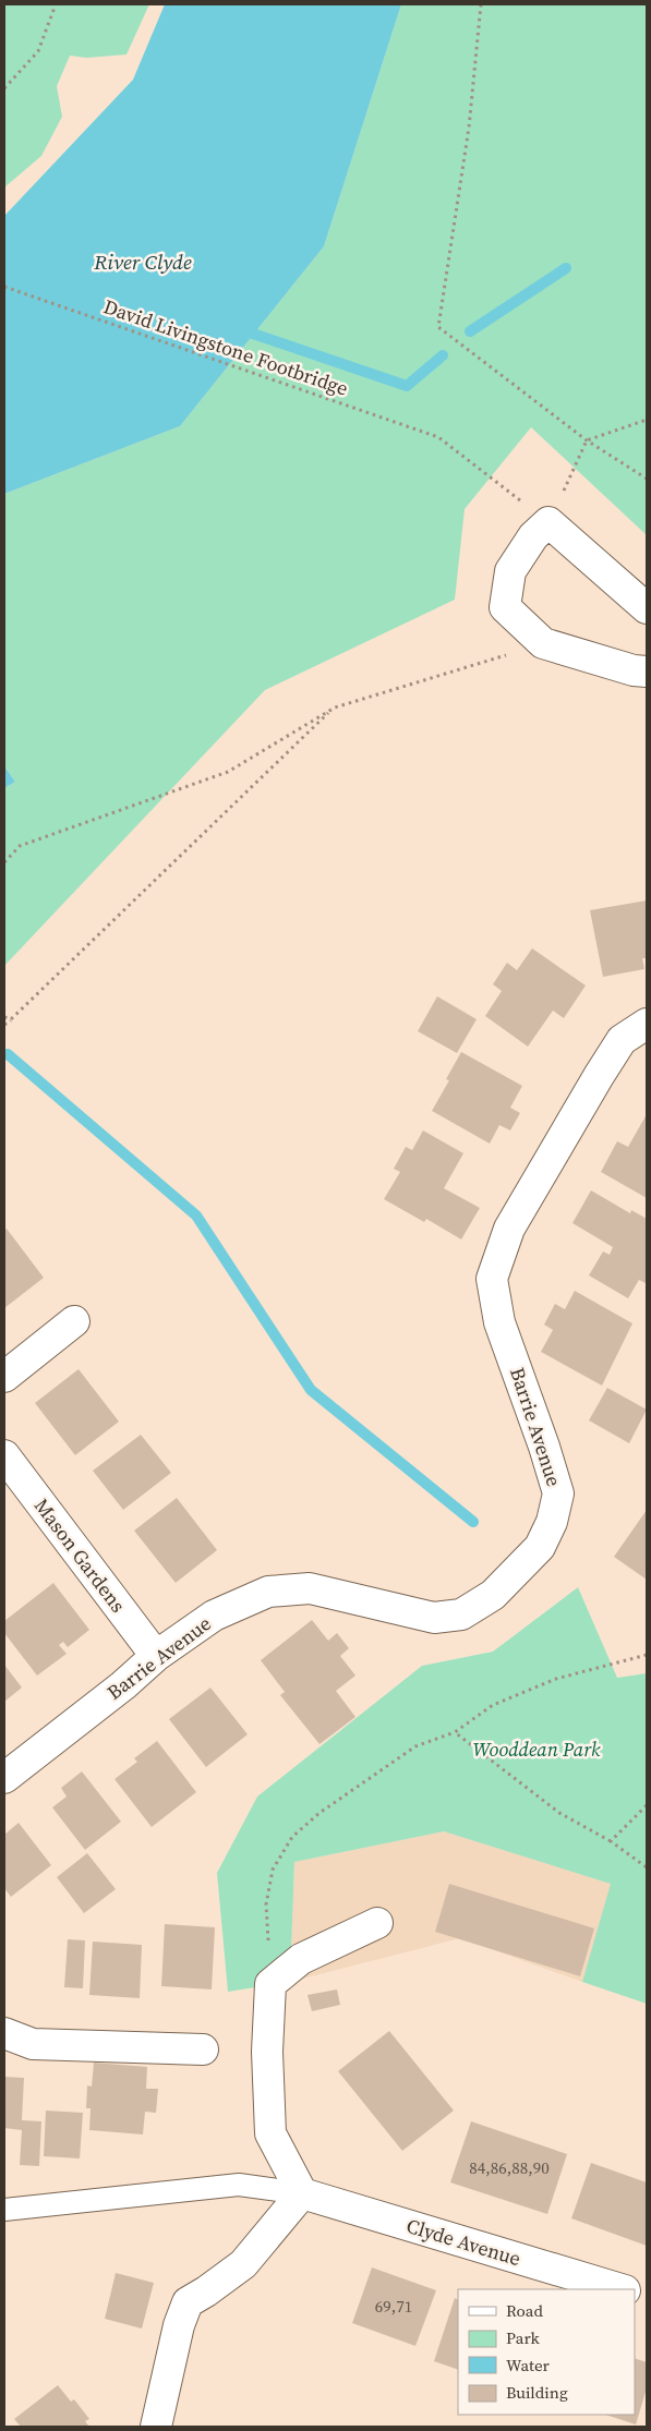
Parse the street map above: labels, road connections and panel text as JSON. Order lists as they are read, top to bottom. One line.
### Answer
{"streets":{"street":["Barrie Avenue","Mason Gardens","Clyde Avenue"],"path":["David Livingstone Footbridge"]},"crossings":[["Barrie Avenue","Mason Gardens"]],"water":["River Clyde"],"parks":["Wooddean Park"],"house_numbers":["84,86,88,90","69,71"],"legend":["Road","Park","Water","Building"]}
